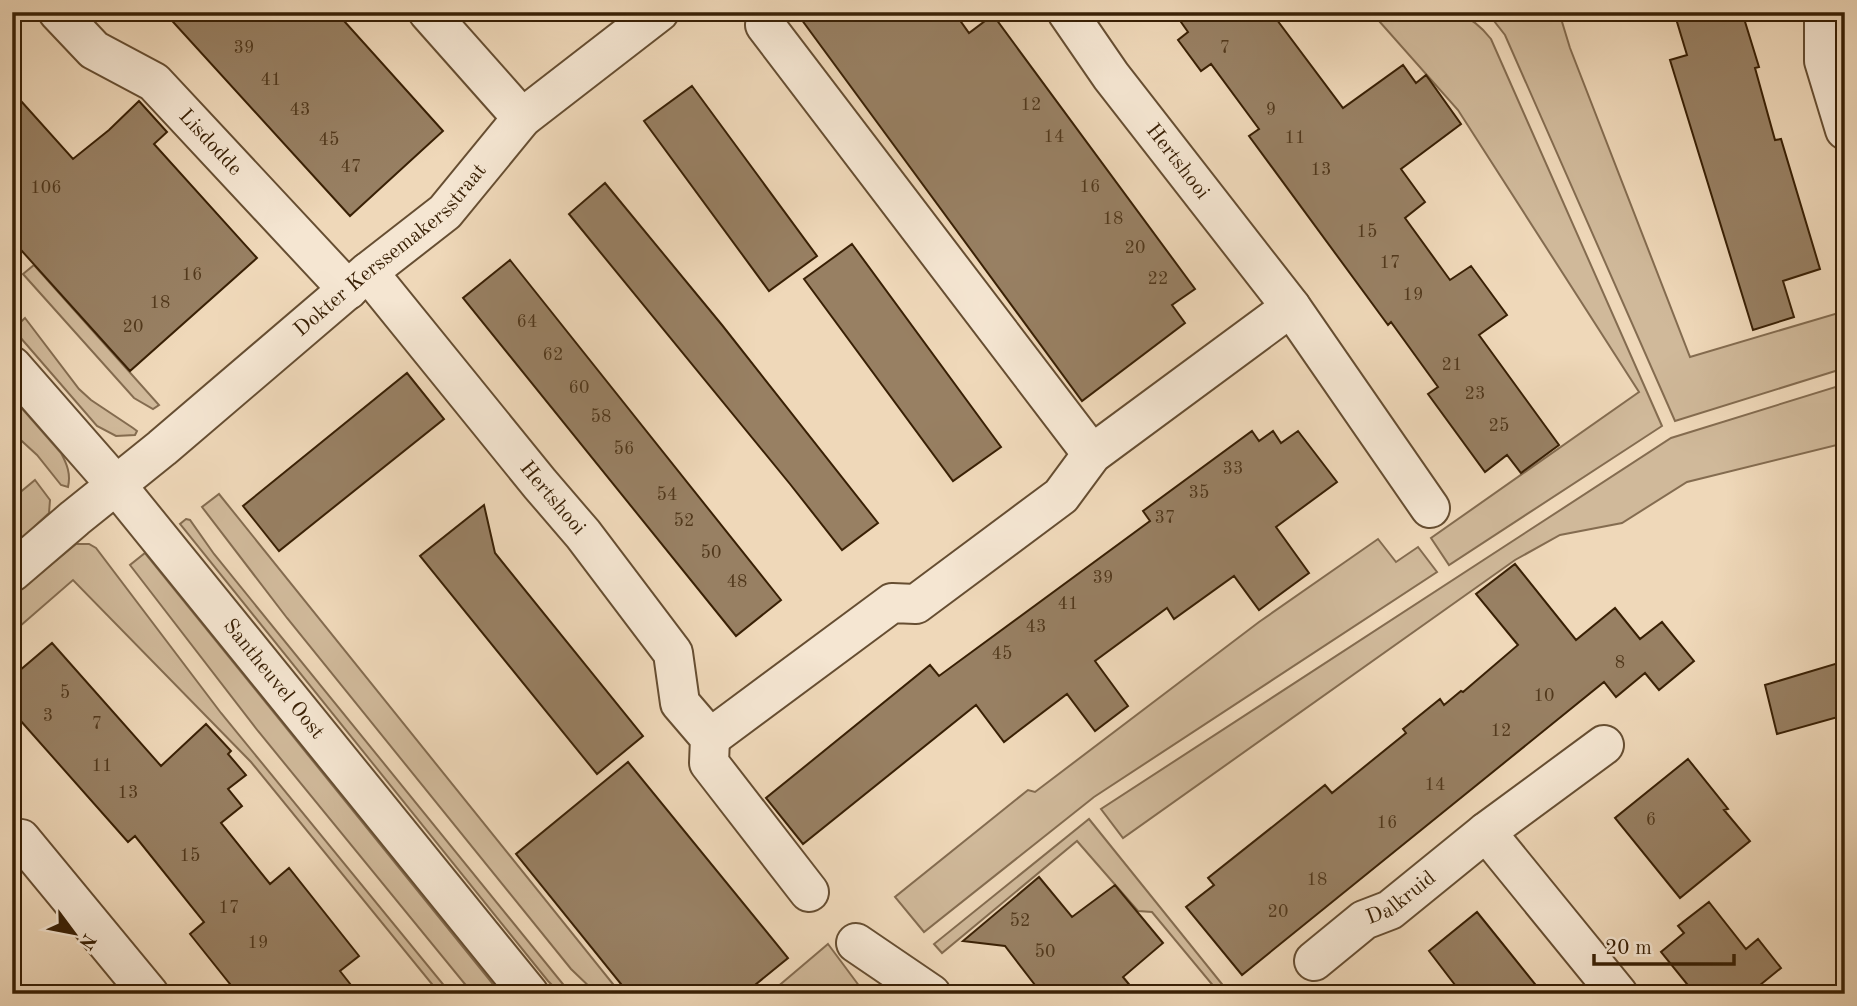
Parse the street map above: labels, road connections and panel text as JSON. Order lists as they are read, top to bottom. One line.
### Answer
{"streets":{"street":["Lisdodde","Hertshooi","Dokter Kerssemakersstraat","Santheuvel Oost","Dalkruid"]},"crossings":[["Lisdodde","Hertshooi"],["Lisdodde","Dokter Kerssemakersstraat"],["Hertshooi","Dokter Kerssemakersstraat"],["Dokter Kerssemakersstraat","Santheuvel Oost"]],"house_numbers":["39","7","41","12","43","9","14","11","45","47","13","16","106","18","15","20","17","16","22","19","18","64","20","62","21","60","23","58","25","56","33","35","54","37","52","50","39","48","41","43","45","8","5","10","3","7","12","11","14","13","6","16","15","18","17","20","52","19","50"],"scale_bar":"20 m","north":"bottom right"}
